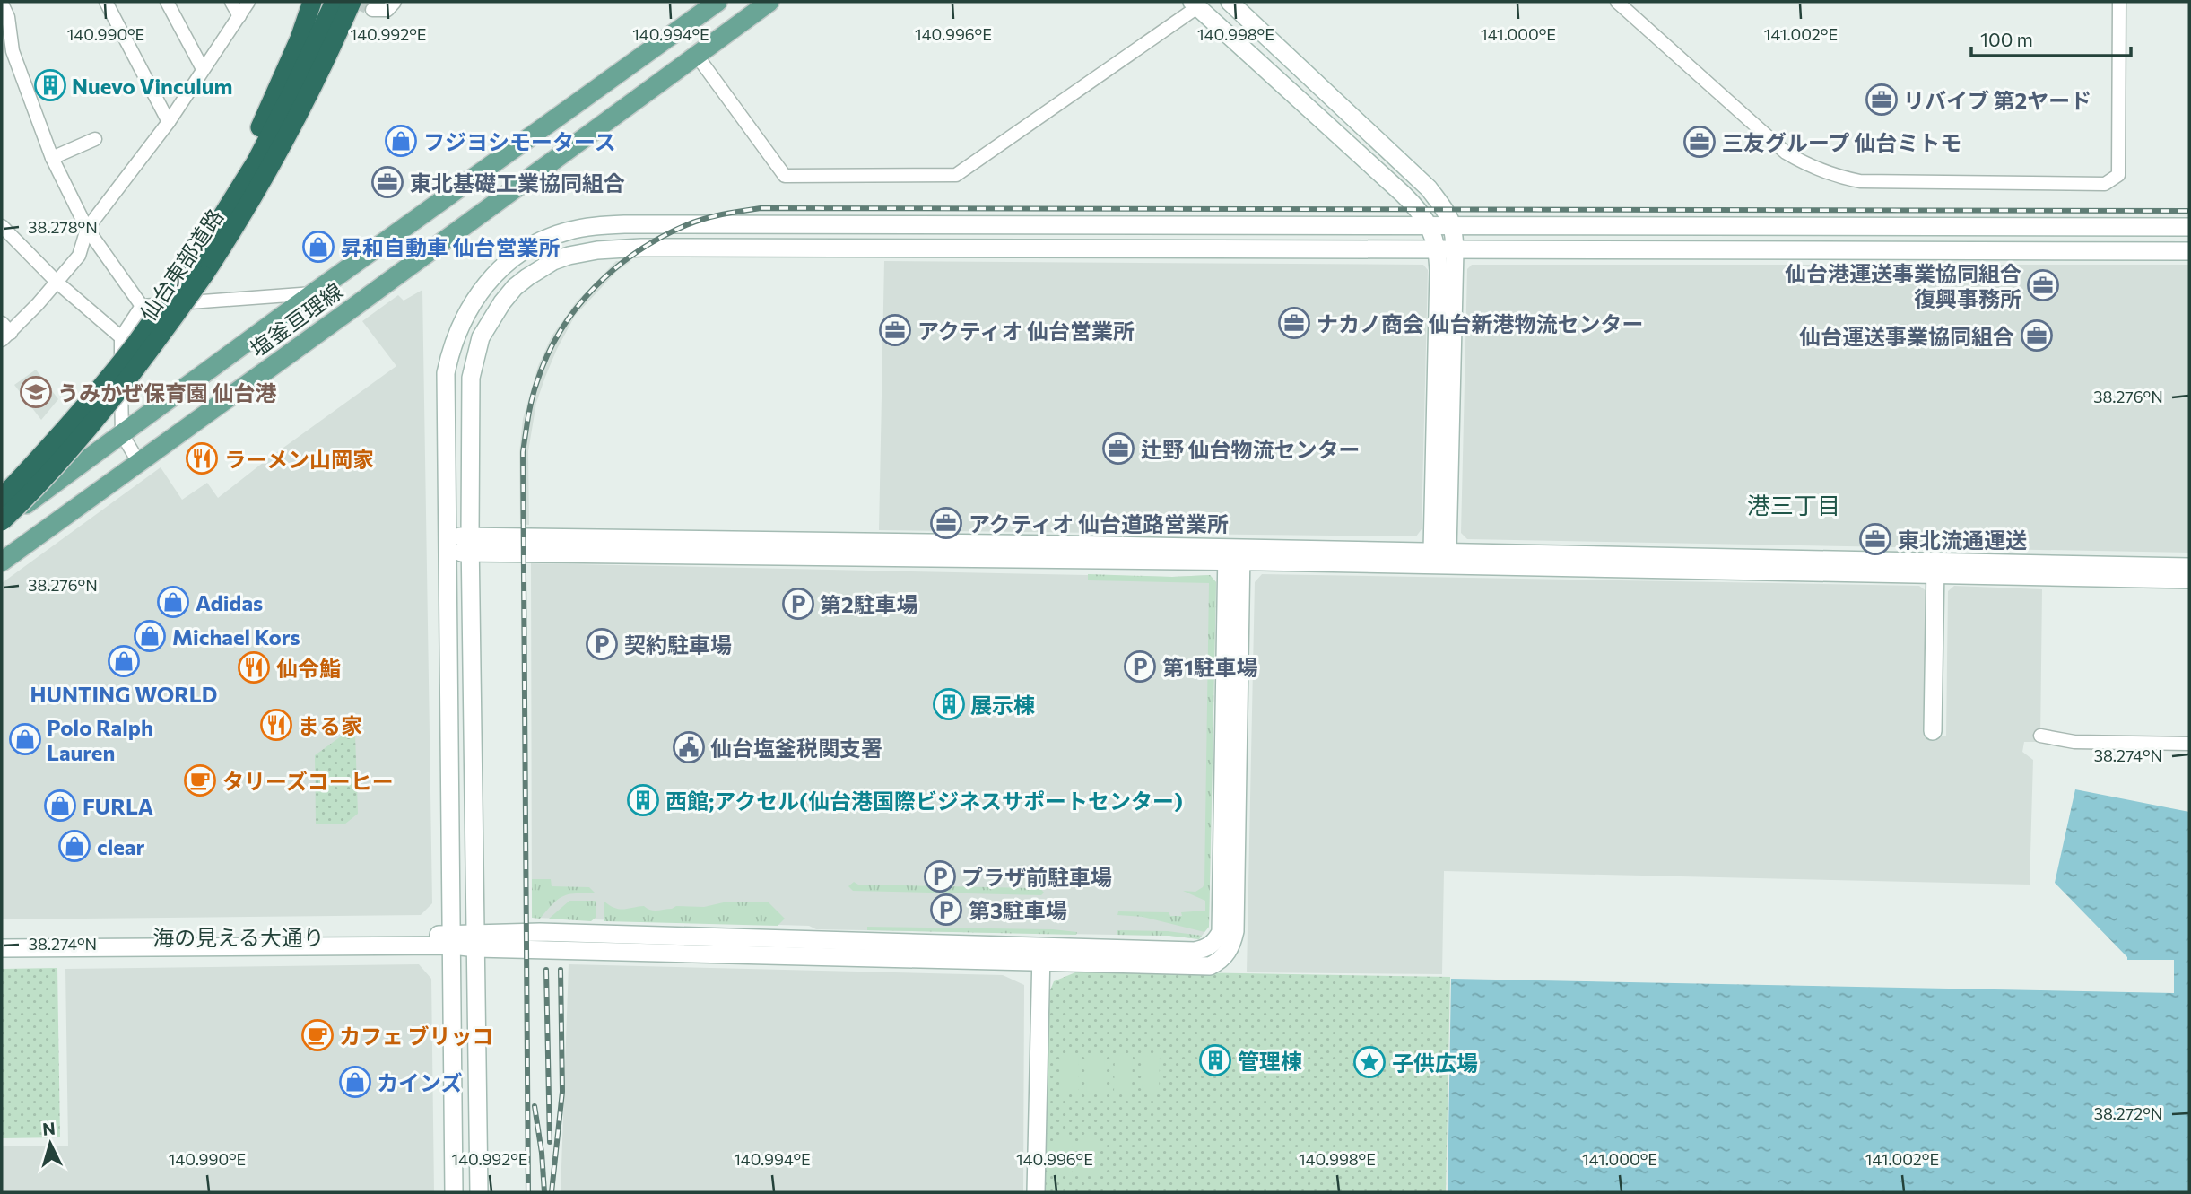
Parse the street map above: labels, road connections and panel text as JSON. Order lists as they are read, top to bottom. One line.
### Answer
{"streets":{"highway":["仙台東部道路"],"main road":["塩釜亘理線"],"street":["海の見える大通り"]},"crossings":[["仙台東部道路","塩釜亘理線"]],"districts":["港三丁目"],"places":{"building":["Nuevo Vinculum","展示棟","西館;アクセル(仙台港国際ビジネスサポートセンター)","管理棟"],"office":["リバイブ 第2ヤード","三友グループ 仙台ミトモ","東北基礎工業協同組合","仙台港運送事業協同組合 復興事務所","ナカノ商会 仙台新港物流センター","アクティオ 仙台営業所","仙台運送事業協同組合","辻野 仙台物流センター","アクティオ 仙台道路営業所","東北流通運送"],"shop":["フジヨシモータース","昇和自動車 仙台営業所","Adidas","Michael Kors","HUNTING WORLD","Polo Ralph Lauren","FURLA","clear","カインズ"],"school or university":["うみかぜ保育園 仙台港"],"restaurant":["ラーメン山岡家","仙令鮨","まる家"],"parking":["第2駐車場","契約駐車場","第1駐車場","プラザ前駐車場","第3駐車場"],"public building":["仙台塩釜税関支署"],"cafe":["タリーズコーヒー","カフェ ブリッコ"],"place":["子供広場"]},"scale_bar":"100 m","north":"top","coordinates":["140.990°E","140.992°E","140.994°E","140.996°E","140.998°E","141.000°E","141.002°E","38.278°N","38.276°N","38.274°N","38.272°N"]}
